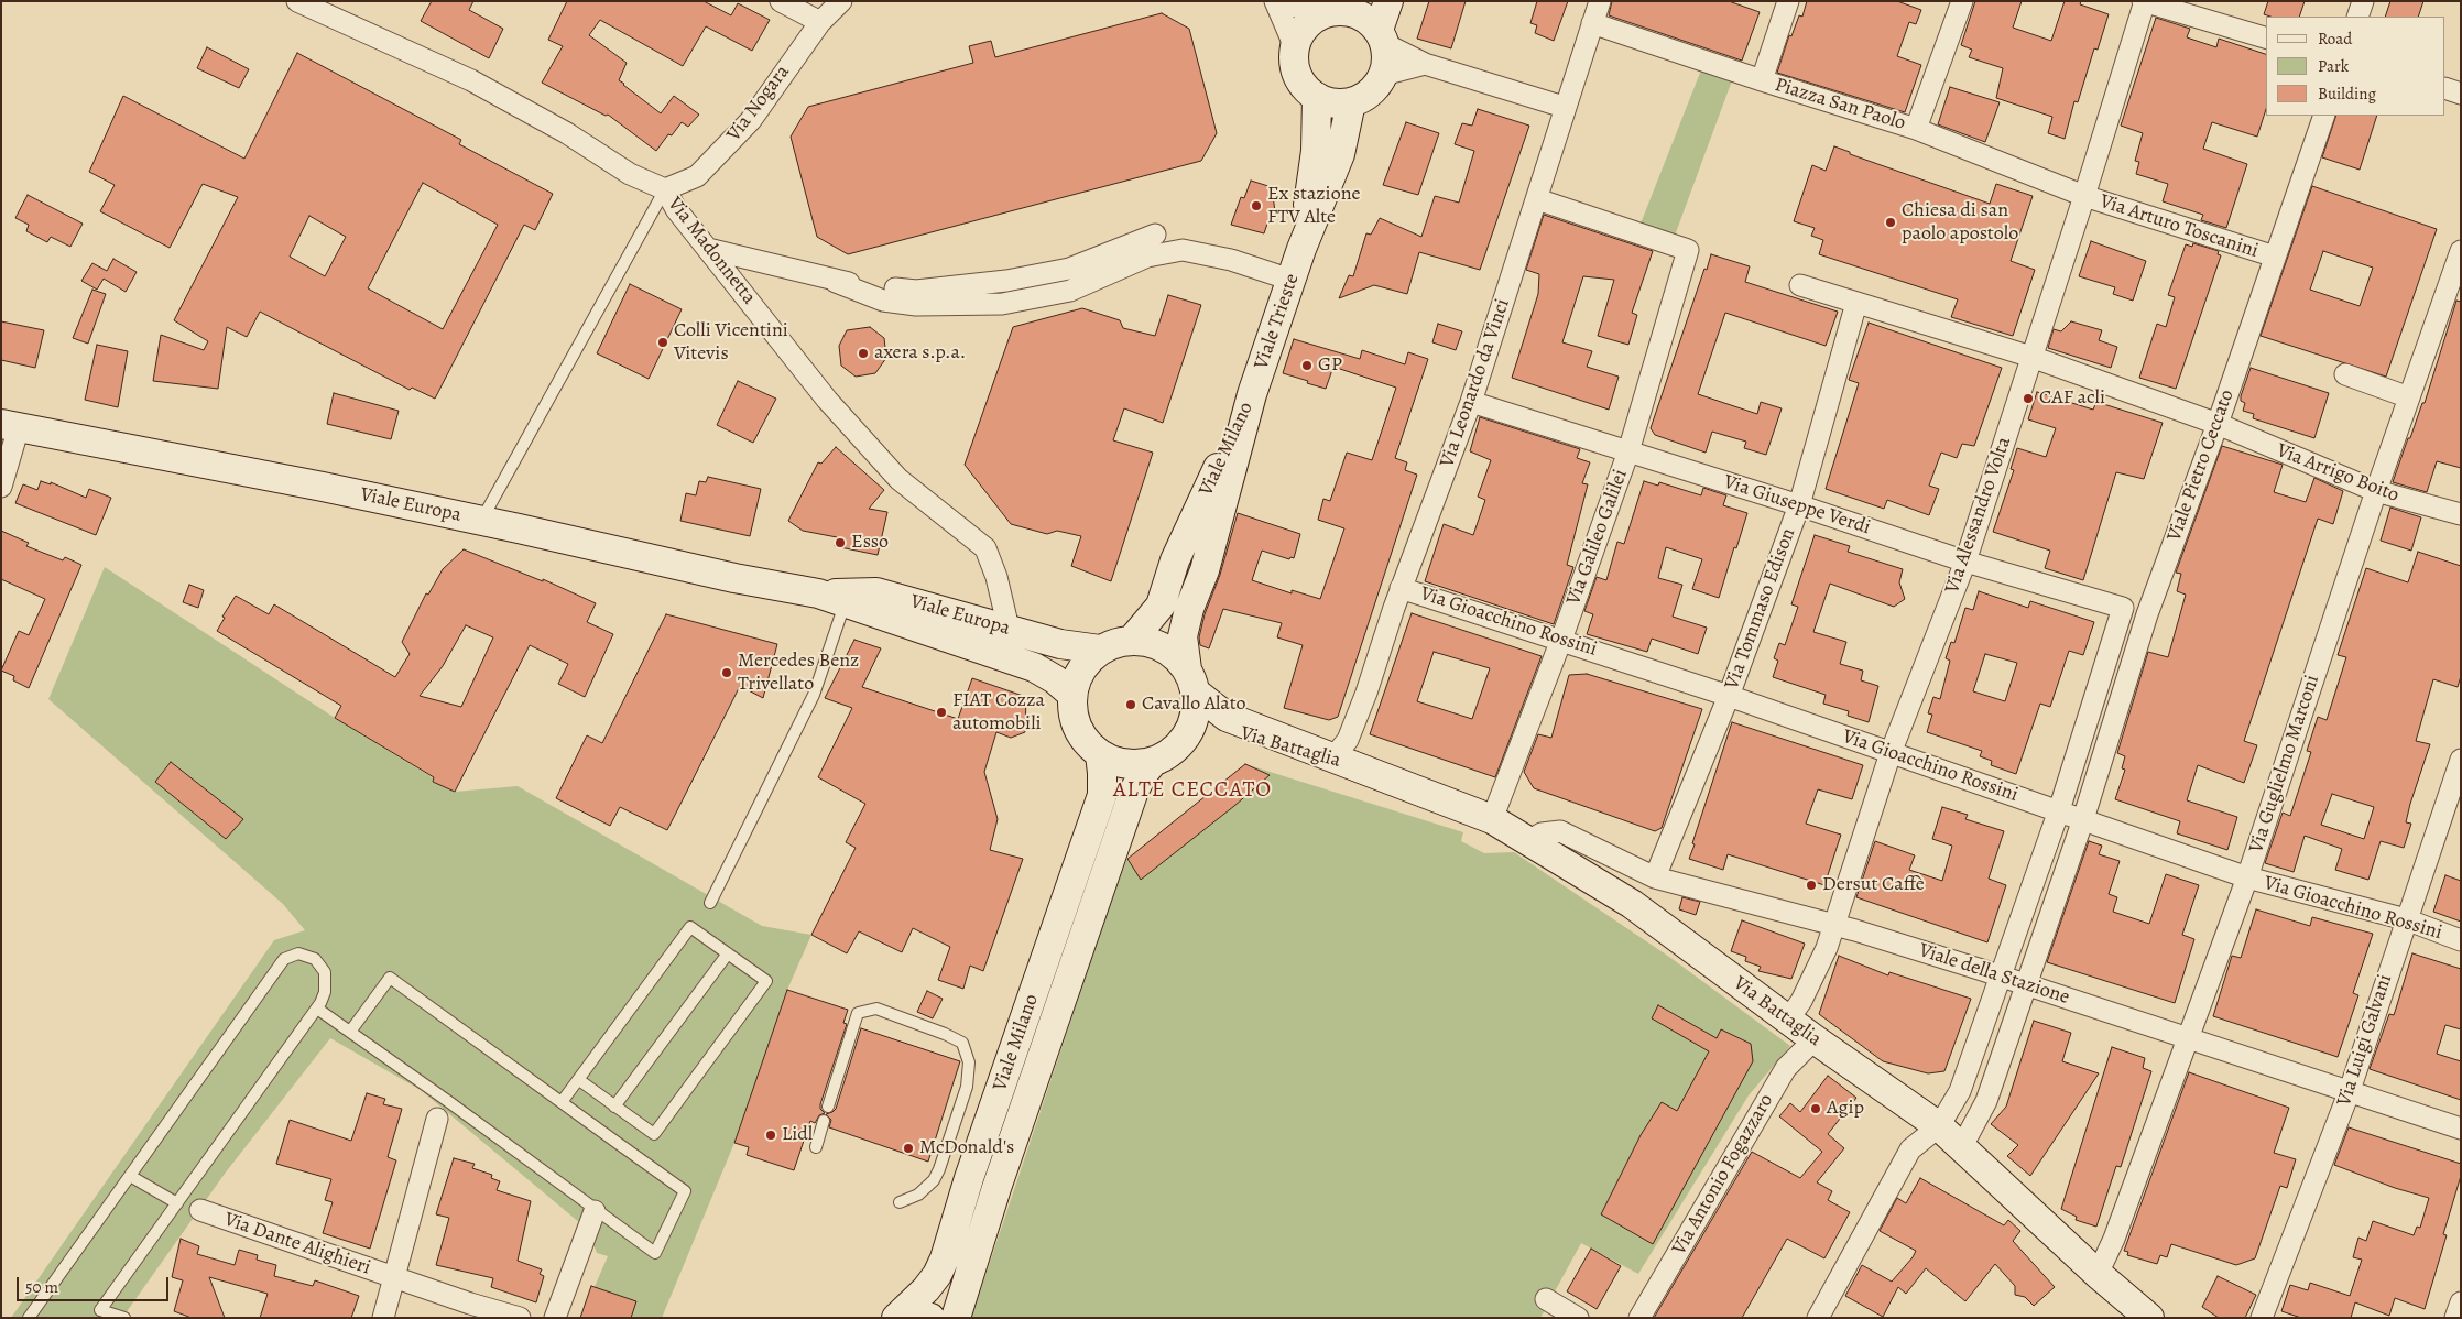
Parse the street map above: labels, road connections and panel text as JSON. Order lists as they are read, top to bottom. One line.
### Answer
{"streets":{"main road":["Viale Trieste","Viale Milano","Viale Europa","Via Battaglia"],"street":["Via Nogara","Piazza San Paolo","Via Arturo Toscanini","Via Madonnetta","Via Leonardo da Vinci","Viale Pietro Ceccato","Via Arrigo Boito","Via Giuseppe Verdi","Via Alessandro Volta","Via Galileo Galilei","Via Tommaso Edison","Via Gioacchino Rossini","Via Guglielmo Marconi","Viale della Stazione","Via Luigi Galvani","Via Antonio Fogazzaro","Via Dante Alighieri"]},"crossings":[["Via Nogara","Via Madonnetta"],["Piazza San Paolo","Via Arturo Toscanini"],["Piazza San Paolo","Via Leonardo da Vinci"],["Piazza San Paolo","Via Alessandro Volta"],["Via Arturo Toscanini","Viale Pietro Ceccato"],["Via Arturo Toscanini","Via Alessandro Volta"],["Via Madonnetta","Viale Europa"],["Viale Trieste","Viale Milano"],["Via Leonardo da Vinci","Via Giuseppe Verdi"],["Via Leonardo da Vinci","Via Galileo Galilei"],["Via Leonardo da Vinci","Via Gioacchino Rossini"],["Via Leonardo da Vinci","Via Battaglia"],["Viale Milano","Viale Europa"],["Viale Milano","Via Battaglia"],["Viale Pietro Ceccato","Via Arrigo Boito"],["Viale Pietro Ceccato","Via Gioacchino Rossini"],["Viale Pietro Ceccato","Via Battaglia"],["Viale Pietro Ceccato","Viale della Stazione"],["Via Arrigo Boito","Via Alessandro Volta"],["Via Arrigo Boito","Via Guglielmo Marconi"],["Viale Europa","Via Battaglia"],["Via Giuseppe Verdi","Via Alessandro Volta"],["Via Giuseppe Verdi","Via Galileo Galilei"],["Via Giuseppe Verdi","Via Tommaso Edison"],["Via Giuseppe Verdi","Via Gioacchino Rossini"],["Via Alessandro Volta","Via Gioacchino Rossini"],["Via Alessandro Volta","Via Battaglia"],["Via Alessandro Volta","Viale della Stazione"],["Via Galileo Galilei","Via Gioacchino Rossini"],["Via Galileo Galilei","Via Battaglia"],["Via Tommaso Edison","Via Gioacchino Rossini"],["Via Tommaso Edison","Viale della Stazione"],["Via Gioacchino Rossini","Via Guglielmo Marconi"],["Via Gioacchino Rossini","Via Luigi Galvani"],["Via Battaglia","Via Guglielmo Marconi"],["Via Battaglia","Viale della Stazione"],["Via Battaglia","Via Antonio Fogazzaro"],["Via Guglielmo Marconi","Viale della Stazione"],["Viale della Stazione","Via Luigi Galvani"]],"districts":["ALTE CECCATO"],"places":["Ex stazione FTV Alte","Chiesa di san paolo apostolo","Colli Vicentini Vitevis","axera s.p.a.","GP","CAF acli","Esso","Mercedes Benz Trivellato","Cavallo Alato","FIAT Cozza automobili","Dersut Caffè","Agip","Lidl","McDonald's"],"legend":["Road","Park","Building"],"scale_bar":"50 m"}
